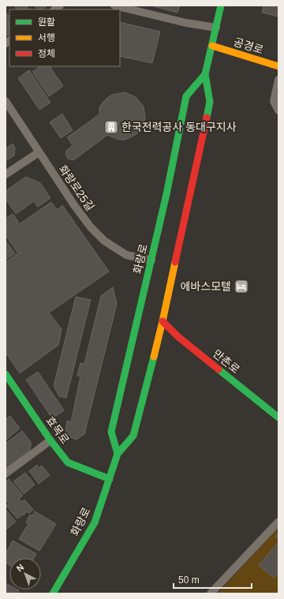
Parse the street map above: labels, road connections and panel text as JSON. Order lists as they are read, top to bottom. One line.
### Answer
{"streets":{"main road":["공경로","화랑로","만촌로","효목로"],"street":["화랑로25길"]},"crossings":[["공경로","화랑로"],["화랑로25길","화랑로"],["화랑로","만촌로"],["화랑로","효목로"]],"places":{"building":["한국전력공사 동대구지사"],"hotel":["에바스모텔"]},"legend":["원활","서행","정체"],"scale_bar":"50 m","north":"top left"}
